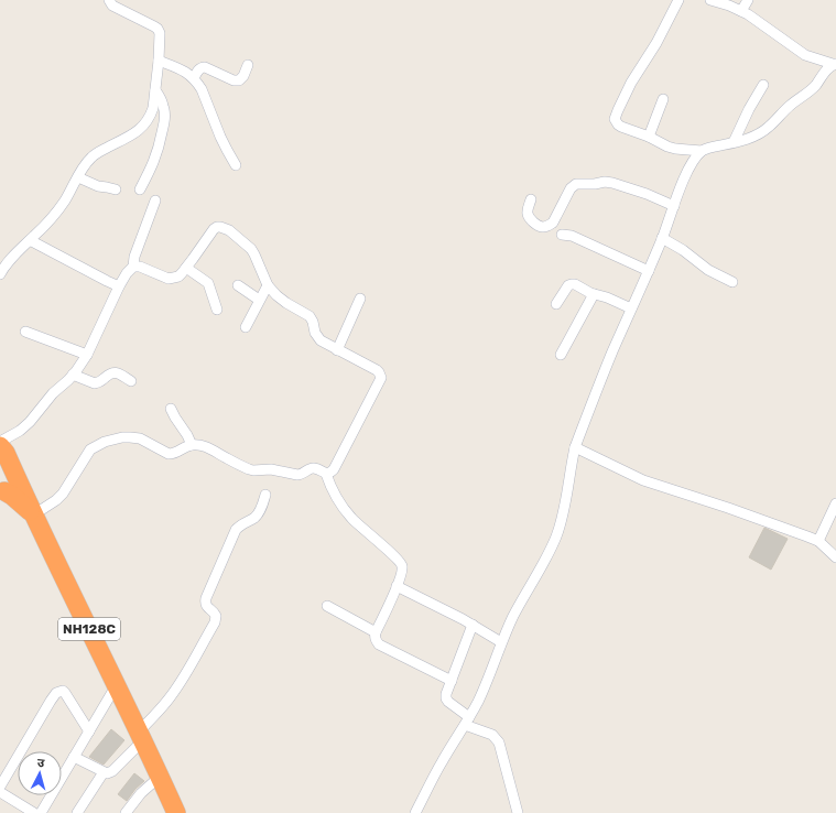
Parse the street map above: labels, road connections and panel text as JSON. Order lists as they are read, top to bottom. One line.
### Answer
{"streets":{"highway":["NH128C"]},"north":"top"}
